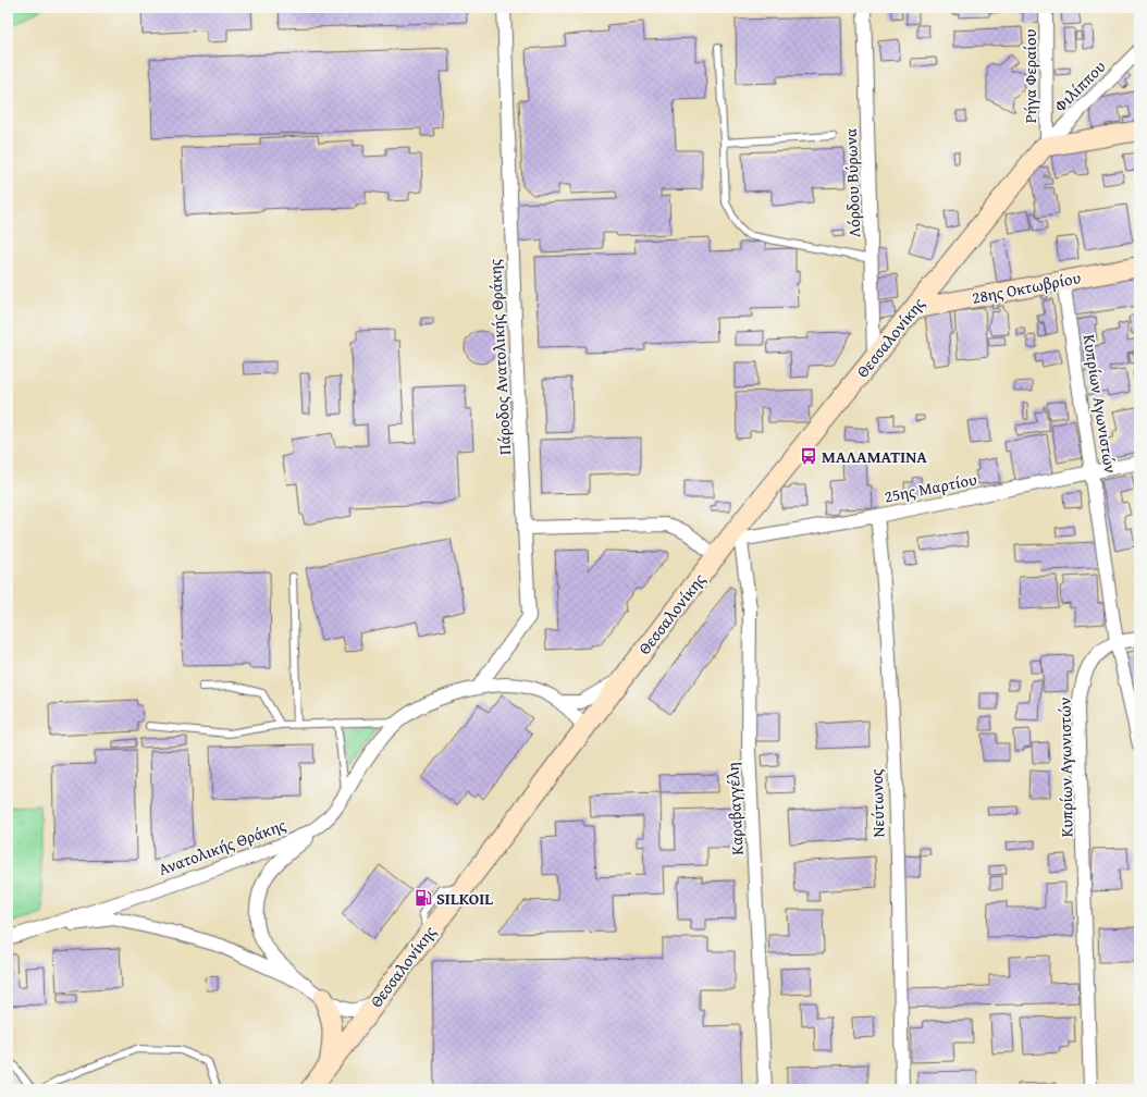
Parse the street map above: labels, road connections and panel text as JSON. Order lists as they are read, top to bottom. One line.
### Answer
{"streets":{"main road":["28ης Οκτωβρίου","Θεσσαλονίκης"],"street":["Ρήγα Φεραίου","Φιλίππου","Λόρδου Βύρωνα","Πάροδος Ανατολικής Θράκης","Κυπρίων Αγωνιστών","25ης Μαρτίου","Νεύτωνος","Καραβαγγέλη","Ανατολικής Θράκης"]},"crossings":[["Ρήγα Φεραίου","Φιλίππου"],["Ρήγα Φεραίου","Θεσσαλονίκης"],["Φιλίππου","Θεσσαλονίκης"],["Λόρδου Βύρωνα","Θεσσαλονίκης"],["28ης Οκτωβρίου","Θεσσαλονίκης"],["28ης Οκτωβρίου","Κυπρίων Αγωνιστών"],["Θεσσαλονίκης","25ης Μαρτίου"],["Θεσσαλονίκης","Καραβαγγέλη"],["Θεσσαλονίκης","Ανατολικής Θράκης"],["Πάροδος Ανατολικής Θράκης","Ανατολικής Θράκης"],["Κυπρίων Αγωνιστών","25ης Μαρτίου"],["25ης Μαρτίου","Νεύτωνος"],["25ης Μαρτίου","Καραβαγγέλη"]],"places":{"bus stop":["ΜΑΛΑΜΑΤΙΝΑ"],"fuel station":["SILKOIL"]}}
